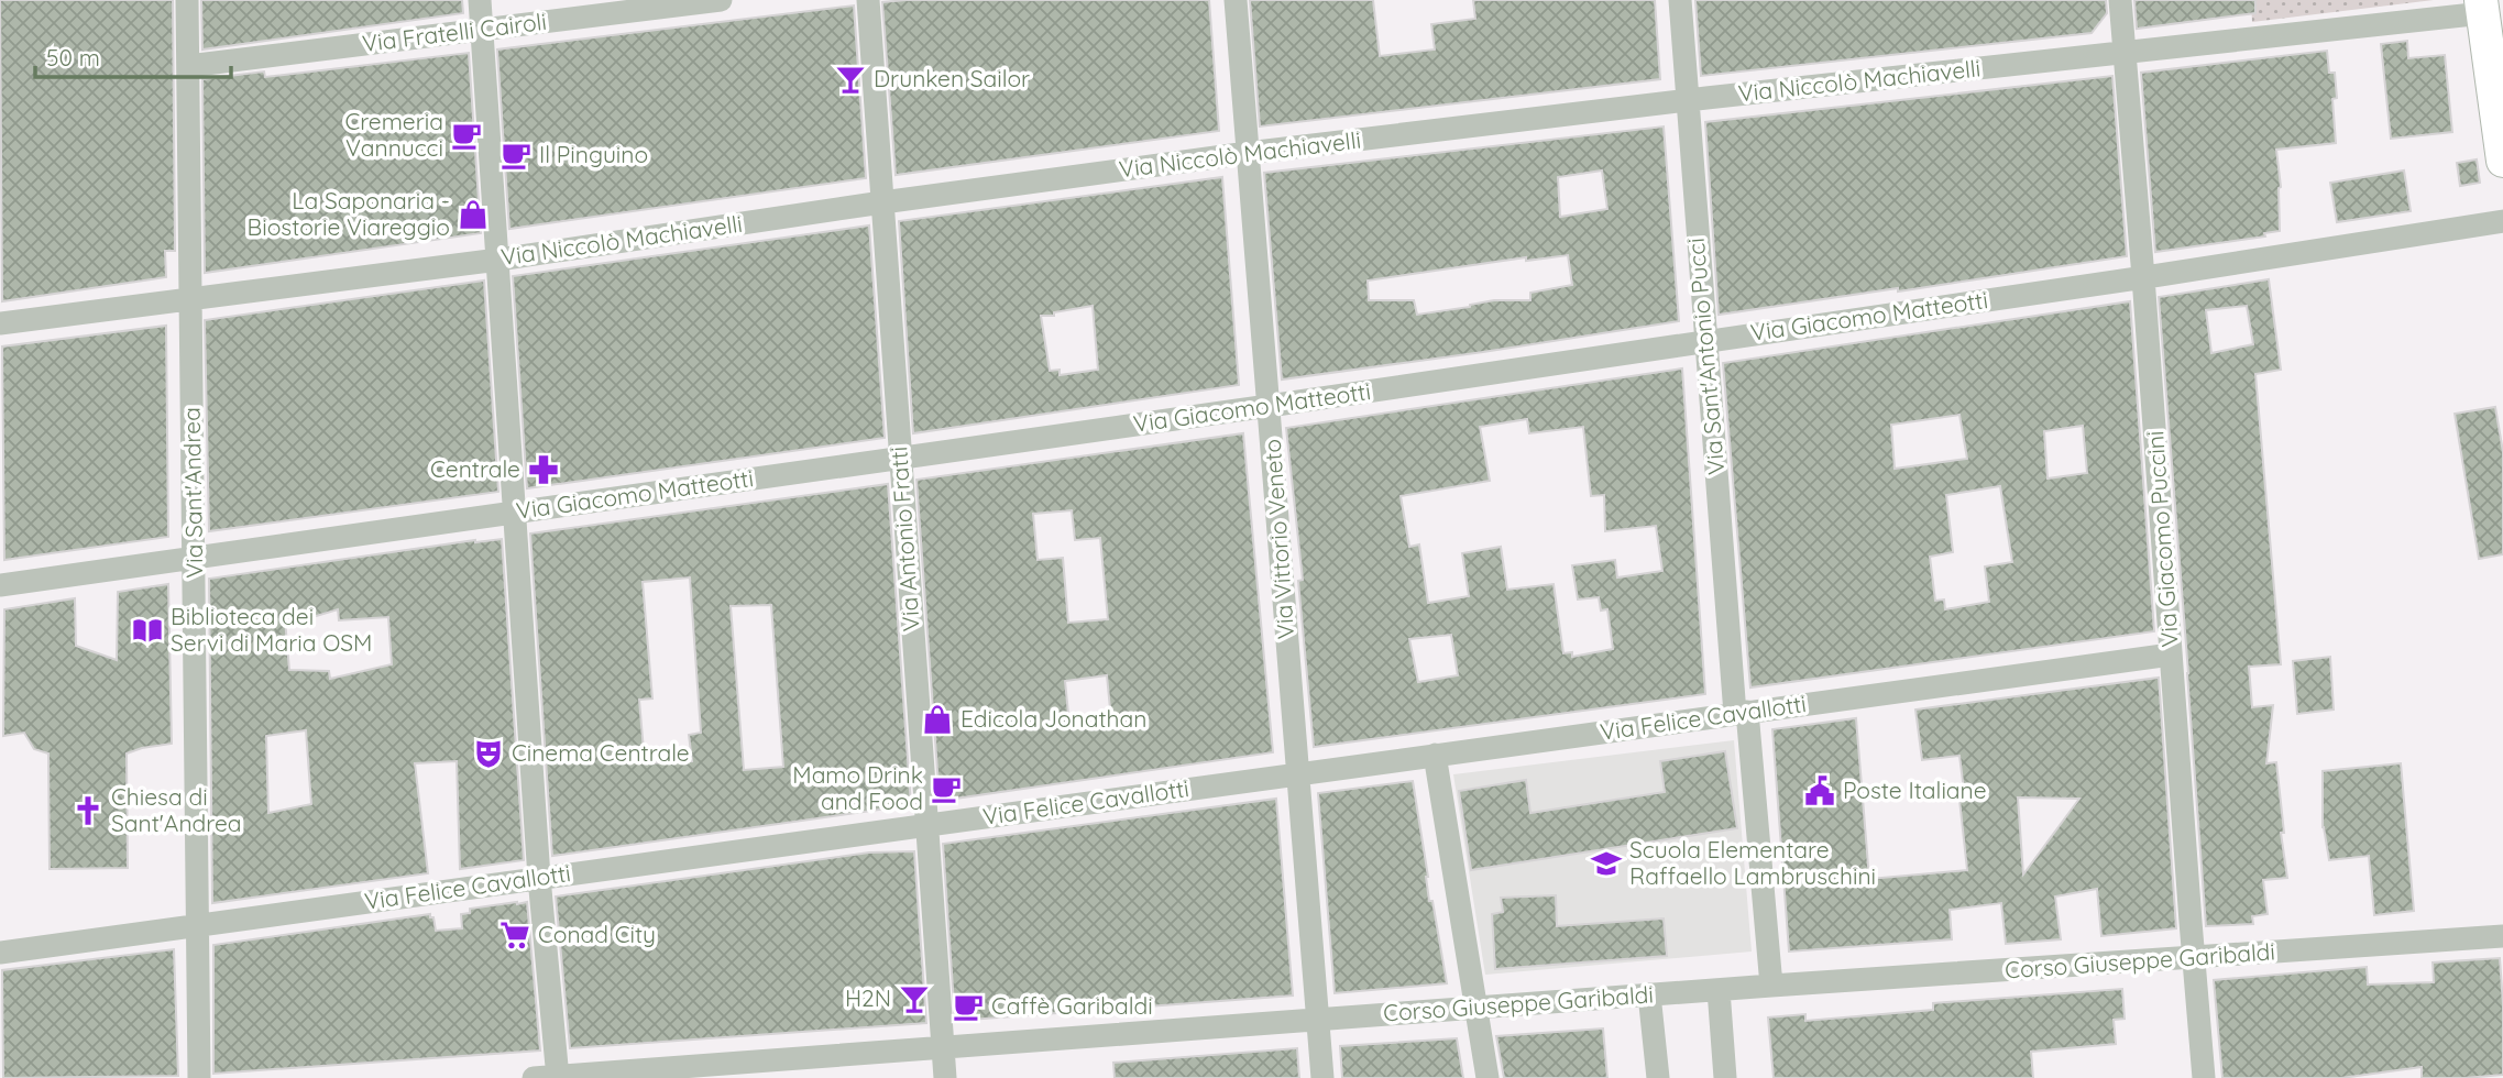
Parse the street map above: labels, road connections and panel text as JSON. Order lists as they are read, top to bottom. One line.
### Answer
{"streets":{"street":["Via Fratelli Cairoli","Via Niccolò Machiavelli","Via Giacomo Matteotti","Via Sant'Antonio Pucci","Via Sant'Andrea","Via Antonio Fratti","Via Vittorio Veneto","Via Giacomo Puccini","Via Felice Cavallotti","Corso Giuseppe Garibaldi"]},"crossings":[["Via Fratelli Cairoli","Via Sant'Andrea"],["Via Niccolò Machiavelli","Via Sant'Antonio Pucci"],["Via Niccolò Machiavelli","Via Sant'Andrea"],["Via Niccolò Machiavelli","Via Antonio Fratti"],["Via Niccolò Machiavelli","Via Vittorio Veneto"],["Via Niccolò Machiavelli","Via Giacomo Puccini"],["Via Giacomo Matteotti","Via Sant'Antonio Pucci"],["Via Giacomo Matteotti","Via Sant'Andrea"],["Via Giacomo Matteotti","Via Antonio Fratti"],["Via Giacomo Matteotti","Via Vittorio Veneto"],["Via Giacomo Matteotti","Via Giacomo Puccini"],["Via Sant'Antonio Pucci","Via Felice Cavallotti"],["Via Sant'Antonio Pucci","Corso Giuseppe Garibaldi"],["Via Sant'Andrea","Via Felice Cavallotti"],["Via Antonio Fratti","Via Felice Cavallotti"],["Via Antonio Fratti","Corso Giuseppe Garibaldi"],["Via Vittorio Veneto","Via Felice Cavallotti"],["Via Vittorio Veneto","Corso Giuseppe Garibaldi"],["Via Giacomo Puccini","Via Felice Cavallotti"],["Via Giacomo Puccini","Corso Giuseppe Garibaldi"]],"places":{"bar":["Drunken Sailor","H2N"],"cafe":["Cremeria Vannucci","Il Pinguino","Mamo Drink and Food","Caffè Garibaldi"],"shop":["La Saponaria - Biostorie Viareggio","Edicola Jonathan"],"pharmacy":["Centrale"],"library":["Biblioteca dei Servi di Maria OSM"],"theatre":["Cinema Centrale"],"public building":["Poste Italiane"],"church":["Chiesa di Sant'Andrea"],"school or university":["Scuola Elementare Raffaello Lambruschini"],"supermarket":["Conad City"]},"scale_bar":"50 m"}
